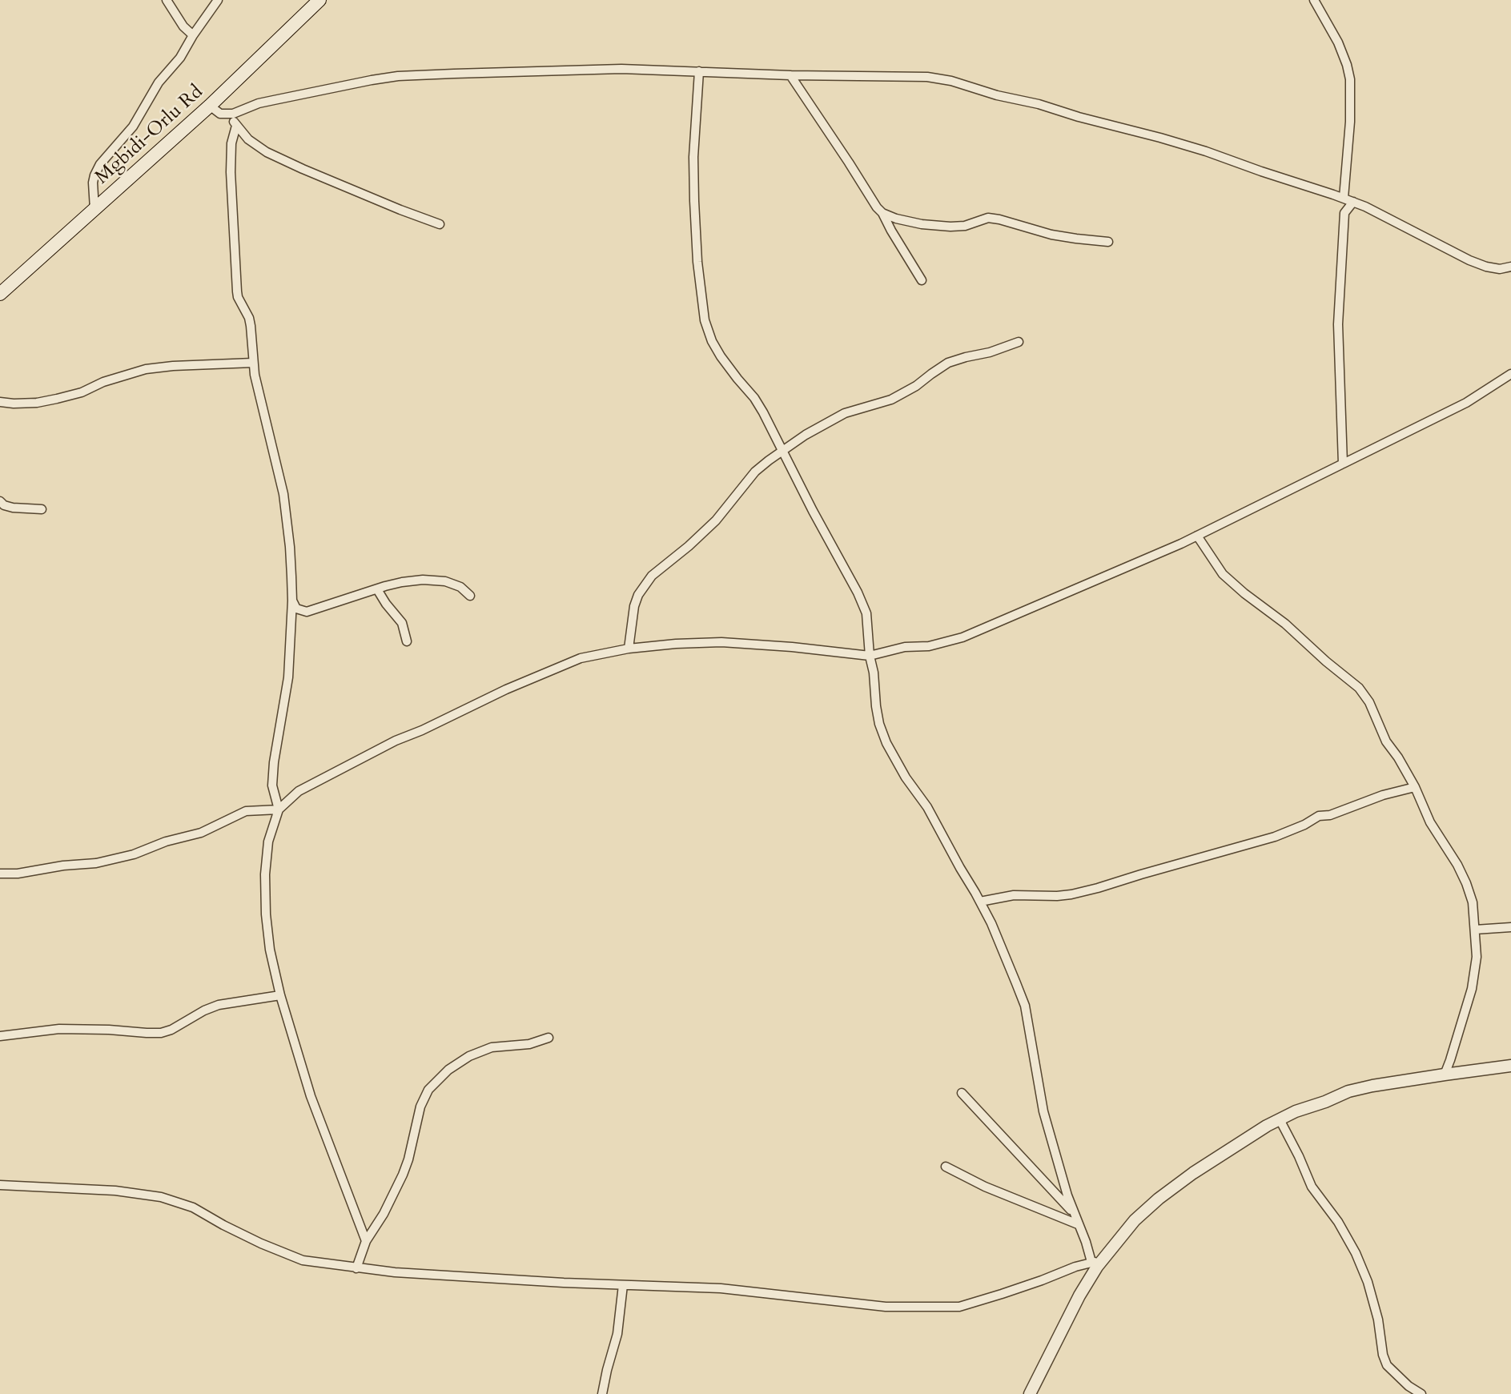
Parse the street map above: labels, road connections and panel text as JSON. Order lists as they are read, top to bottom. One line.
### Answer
{"streets":{"main road":["Mgbidi-Orlu Rd"]}}
